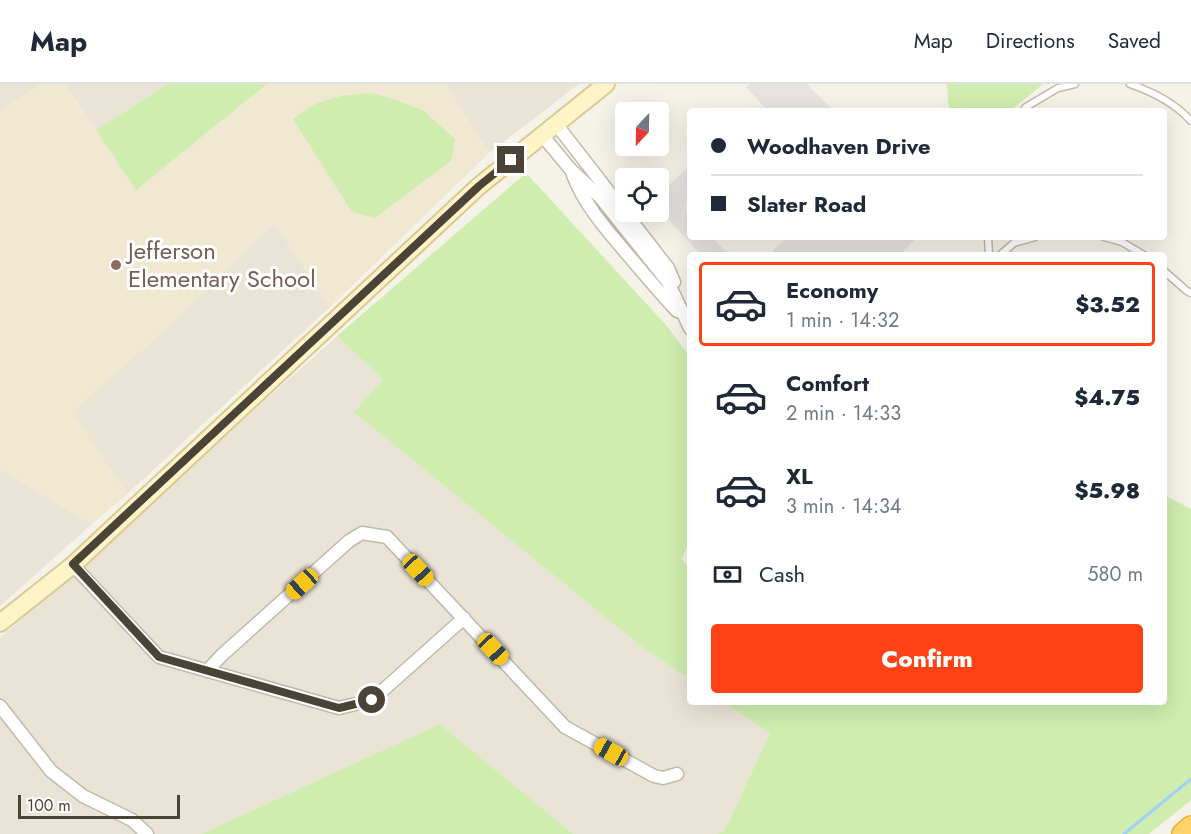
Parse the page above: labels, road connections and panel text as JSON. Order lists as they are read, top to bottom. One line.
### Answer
{"places":["Jefferson Elementary School"],"scale_bar":"100 m","north":"bottom","page":{"header":"Map","nav":["Map","Directions","Saved"],"banner":["Woodhaven Drive","Slater Road"],"list":[{"name":"Economy","note":"1 min · 14:32","value":"$3.52"},{"name":"Comfort","note":"2 min · 14:33","value":"$4.75"},{"name":"XL","note":"3 min · 14:34","value":"$5.98"}],"pay":["Cash","580 m"],"buttons":"Confirm","scale":"100 m"}}
